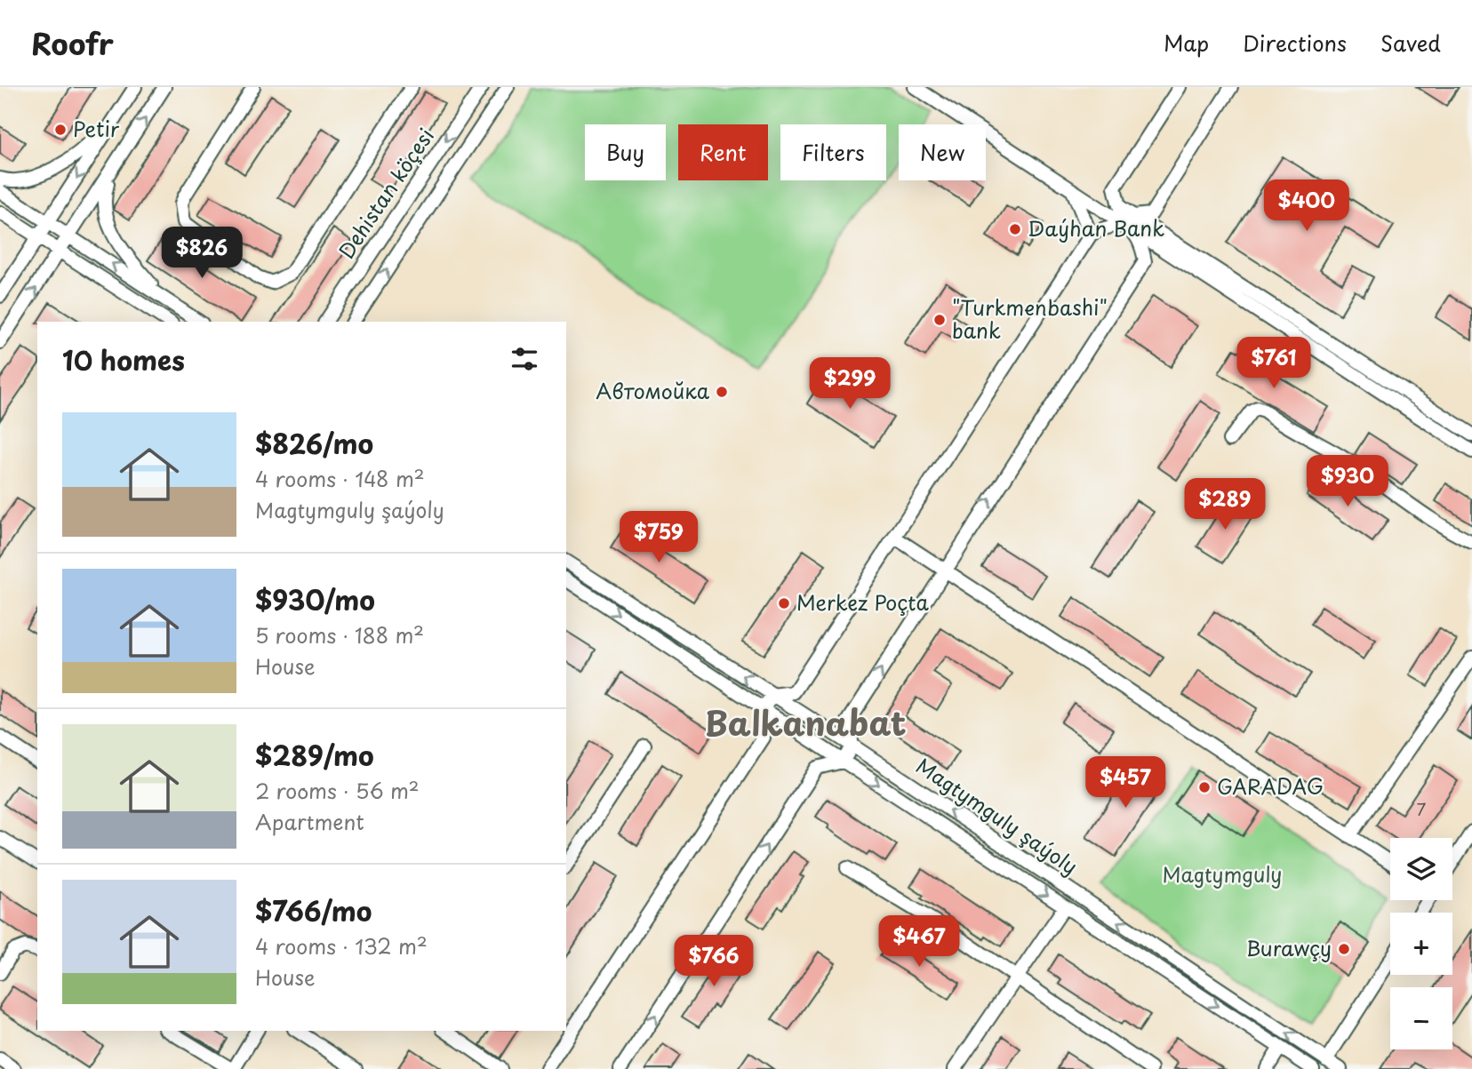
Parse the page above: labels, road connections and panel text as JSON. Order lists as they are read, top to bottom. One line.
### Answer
{"streets":{"street":["Dehistan köçesi","Magtymguly şaýoly"]},"districts":["Balkanabat"],"parks":["Magtymguly"],"places":["Petir","Daýhan Bank","\"Turkmenbashi\" bank","Автомойка","Merkez Poçta","GARADAG","Burawçy"],"house_numbers":["7"],"page":{"header":"Roofr","nav":["Map","Directions","Saved"],"chip":["Buy","Rent","Filters","New"],"price":["$400","$826","$761","$299","$930","$289","$759","$457","$467","$766"],"heading":"10 homes","list":[{"name":"$826/mo","note":"4 rooms · 148 m² · Magtymguly şaýoly"},{"name":"$930/mo","note":"5 rooms · 188 m² · House"},{"name":"$289/mo","note":"2 rooms · 56 m² · Apartment"},{"name":"$766/mo","note":"4 rooms · 132 m² · House"}],"map_buttons":["+","−"]}}
